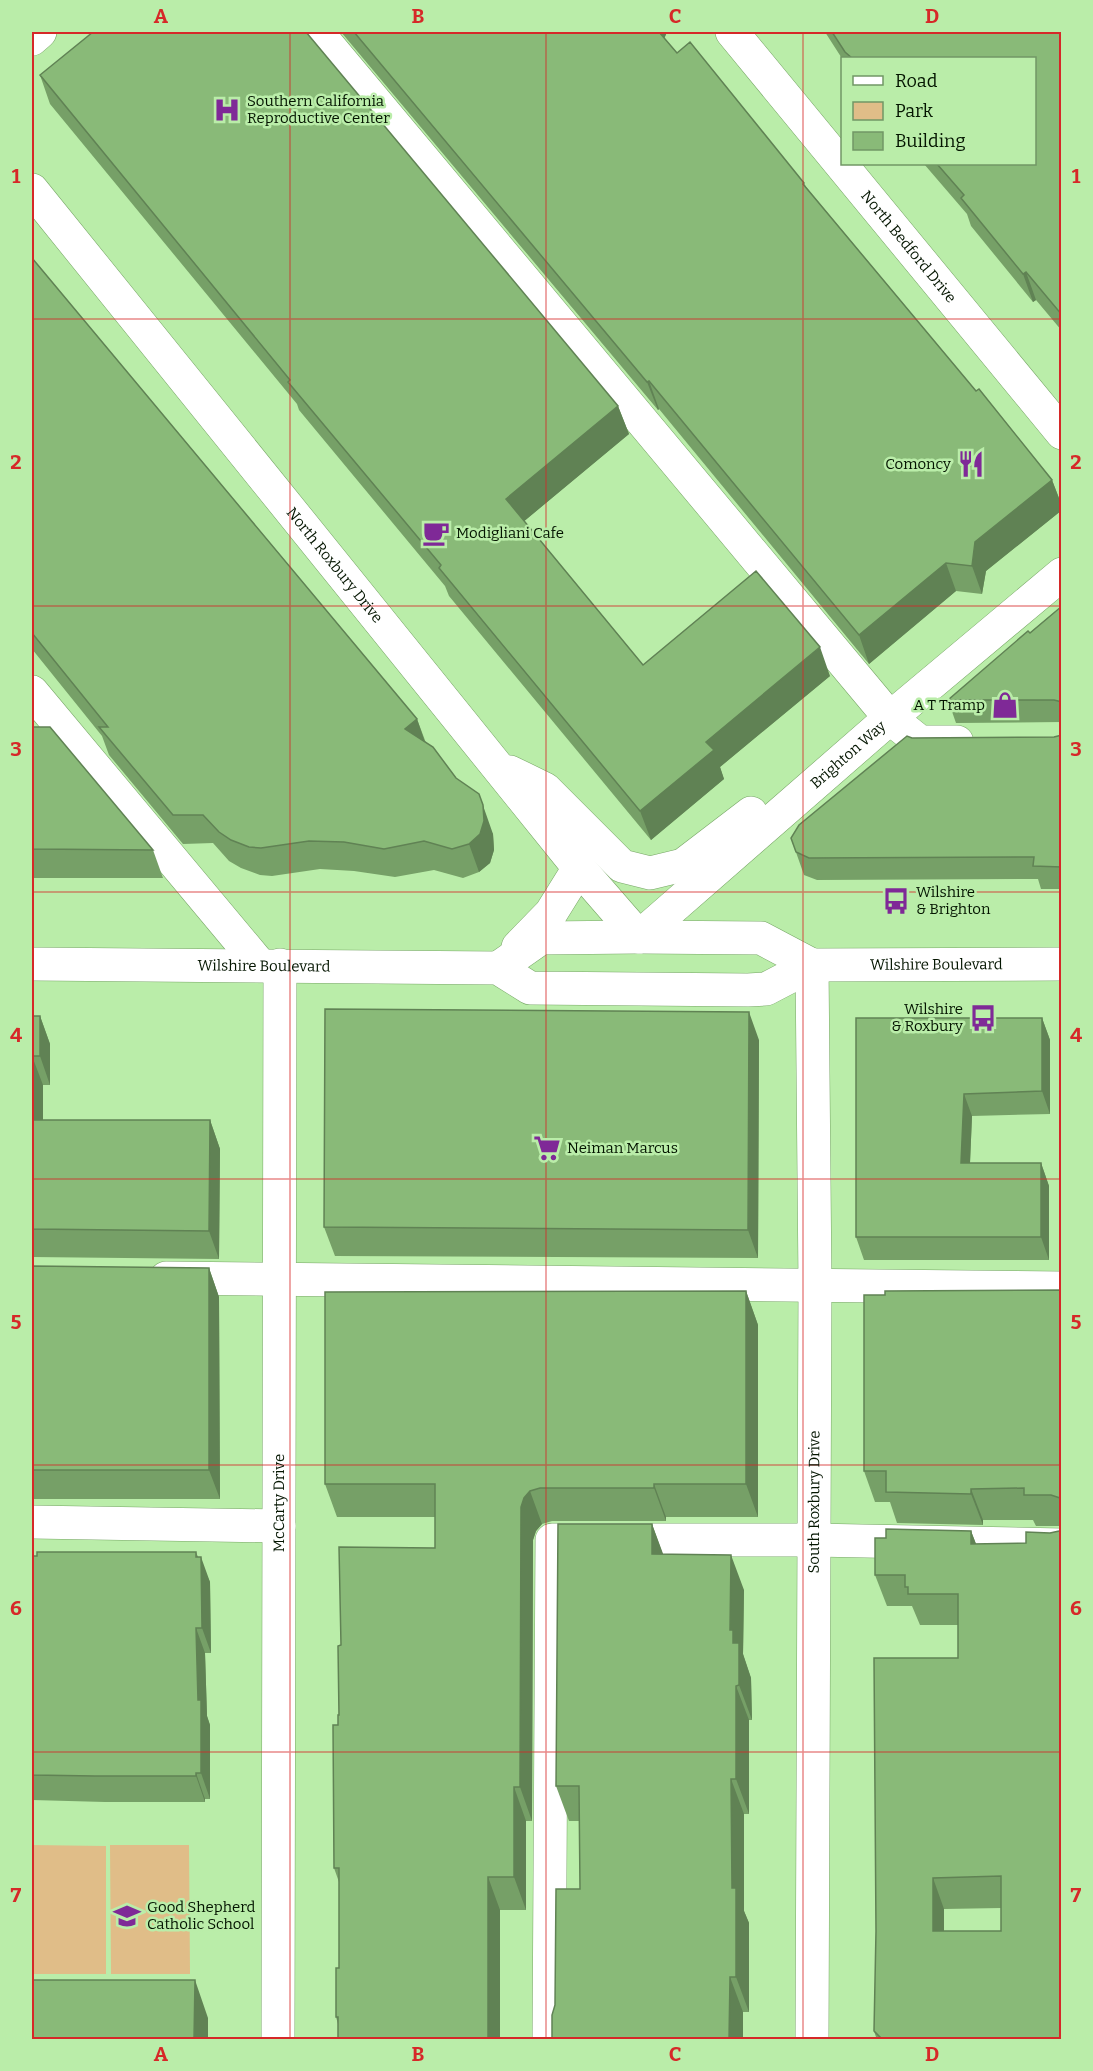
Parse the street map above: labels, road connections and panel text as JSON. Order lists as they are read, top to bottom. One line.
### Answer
{"streets":{"street":["North Bedford Drive","North Roxbury Drive","Brighton Way","Wilshire Boulevard","McCarty Drive","South Roxbury Drive"]},"crossings":[["North Roxbury Drive","Brighton Way"],["North Roxbury Drive","Wilshire Boulevard"],["Brighton Way","Wilshire Boulevard"],["Wilshire Boulevard","McCarty Drive"],["Wilshire Boulevard","South Roxbury Drive"]],"places":{"hospital":["Southern California Reproductive Center"],"restaurant":["Comoncy"],"cafe":["Modigliani Cafe"],"shop":["A T Tramp"],"bus stop":["Wilshire & Brighton","Wilshire & Roxbury"],"supermarket":["Neiman Marcus"],"school or university":["Good Shepherd Catholic School"]},"legend":["Road","Park","Building"],"grid":{"columns":["A","B","C","D"],"rows":["1","2","3","4","5","6","7"]}}
